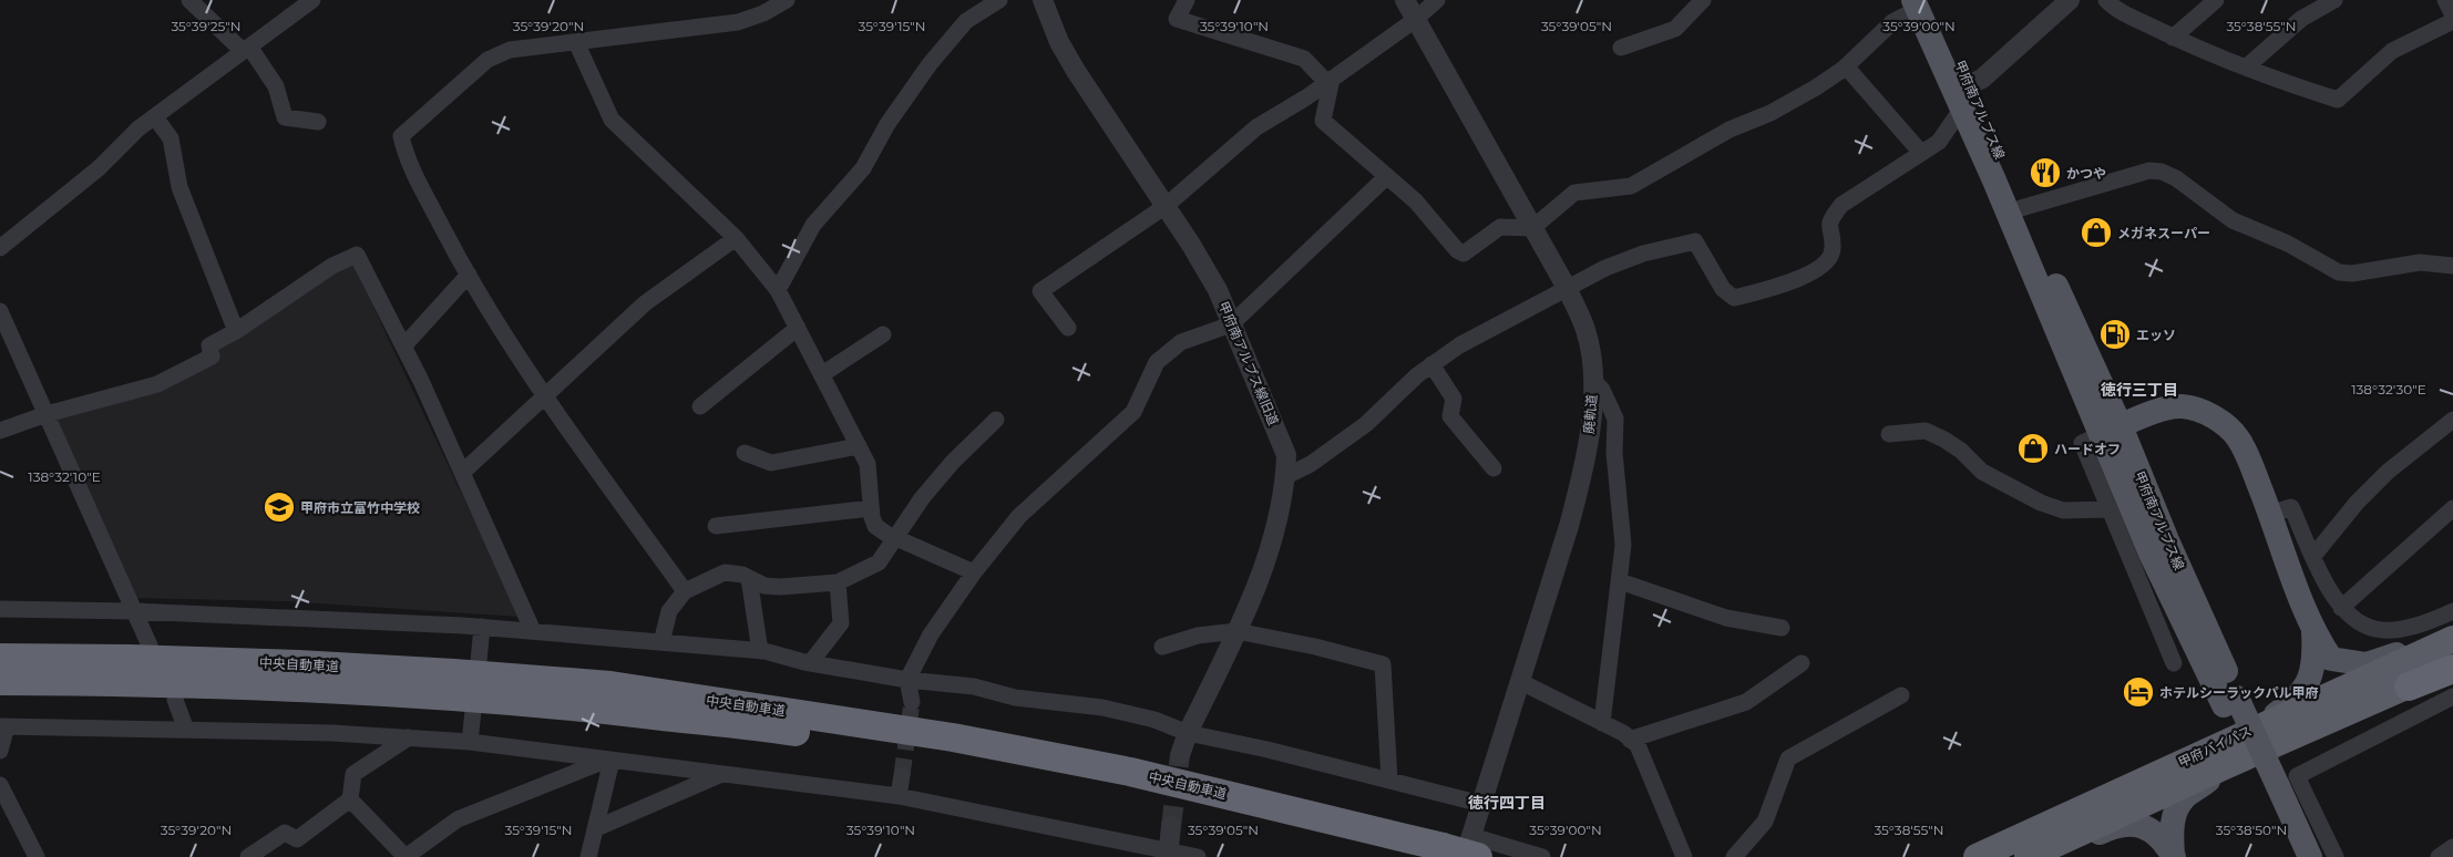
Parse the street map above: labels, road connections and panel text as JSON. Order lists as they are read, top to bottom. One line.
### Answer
{"streets":{"highway":["中央自動車道","甲府バイパス"],"main road":["甲府南アルプス線"],"street":["甲府南アルプス線旧道","廃軌道"]},"crossings":[["廃軌道","中央自動車道"]],"districts":["徳行三丁目","徳行四丁目"],"places":{"restaurant":["かつや"],"shop":["メガネスーパー","ハードオフ"],"fuel station":["エッソ"],"school or university":["甲府市立富竹中学校"],"hotel":["ホテルシーラックパル甲府"]},"coordinates":["35°39'25\"N","35°39'20\"N","35°39'15\"N","35°39'10\"N","35°39'05\"N","35°39'00\"N","35°38'55\"N","138°32'30\"E","138°32'10\"E","35°38'50\"N"]}
